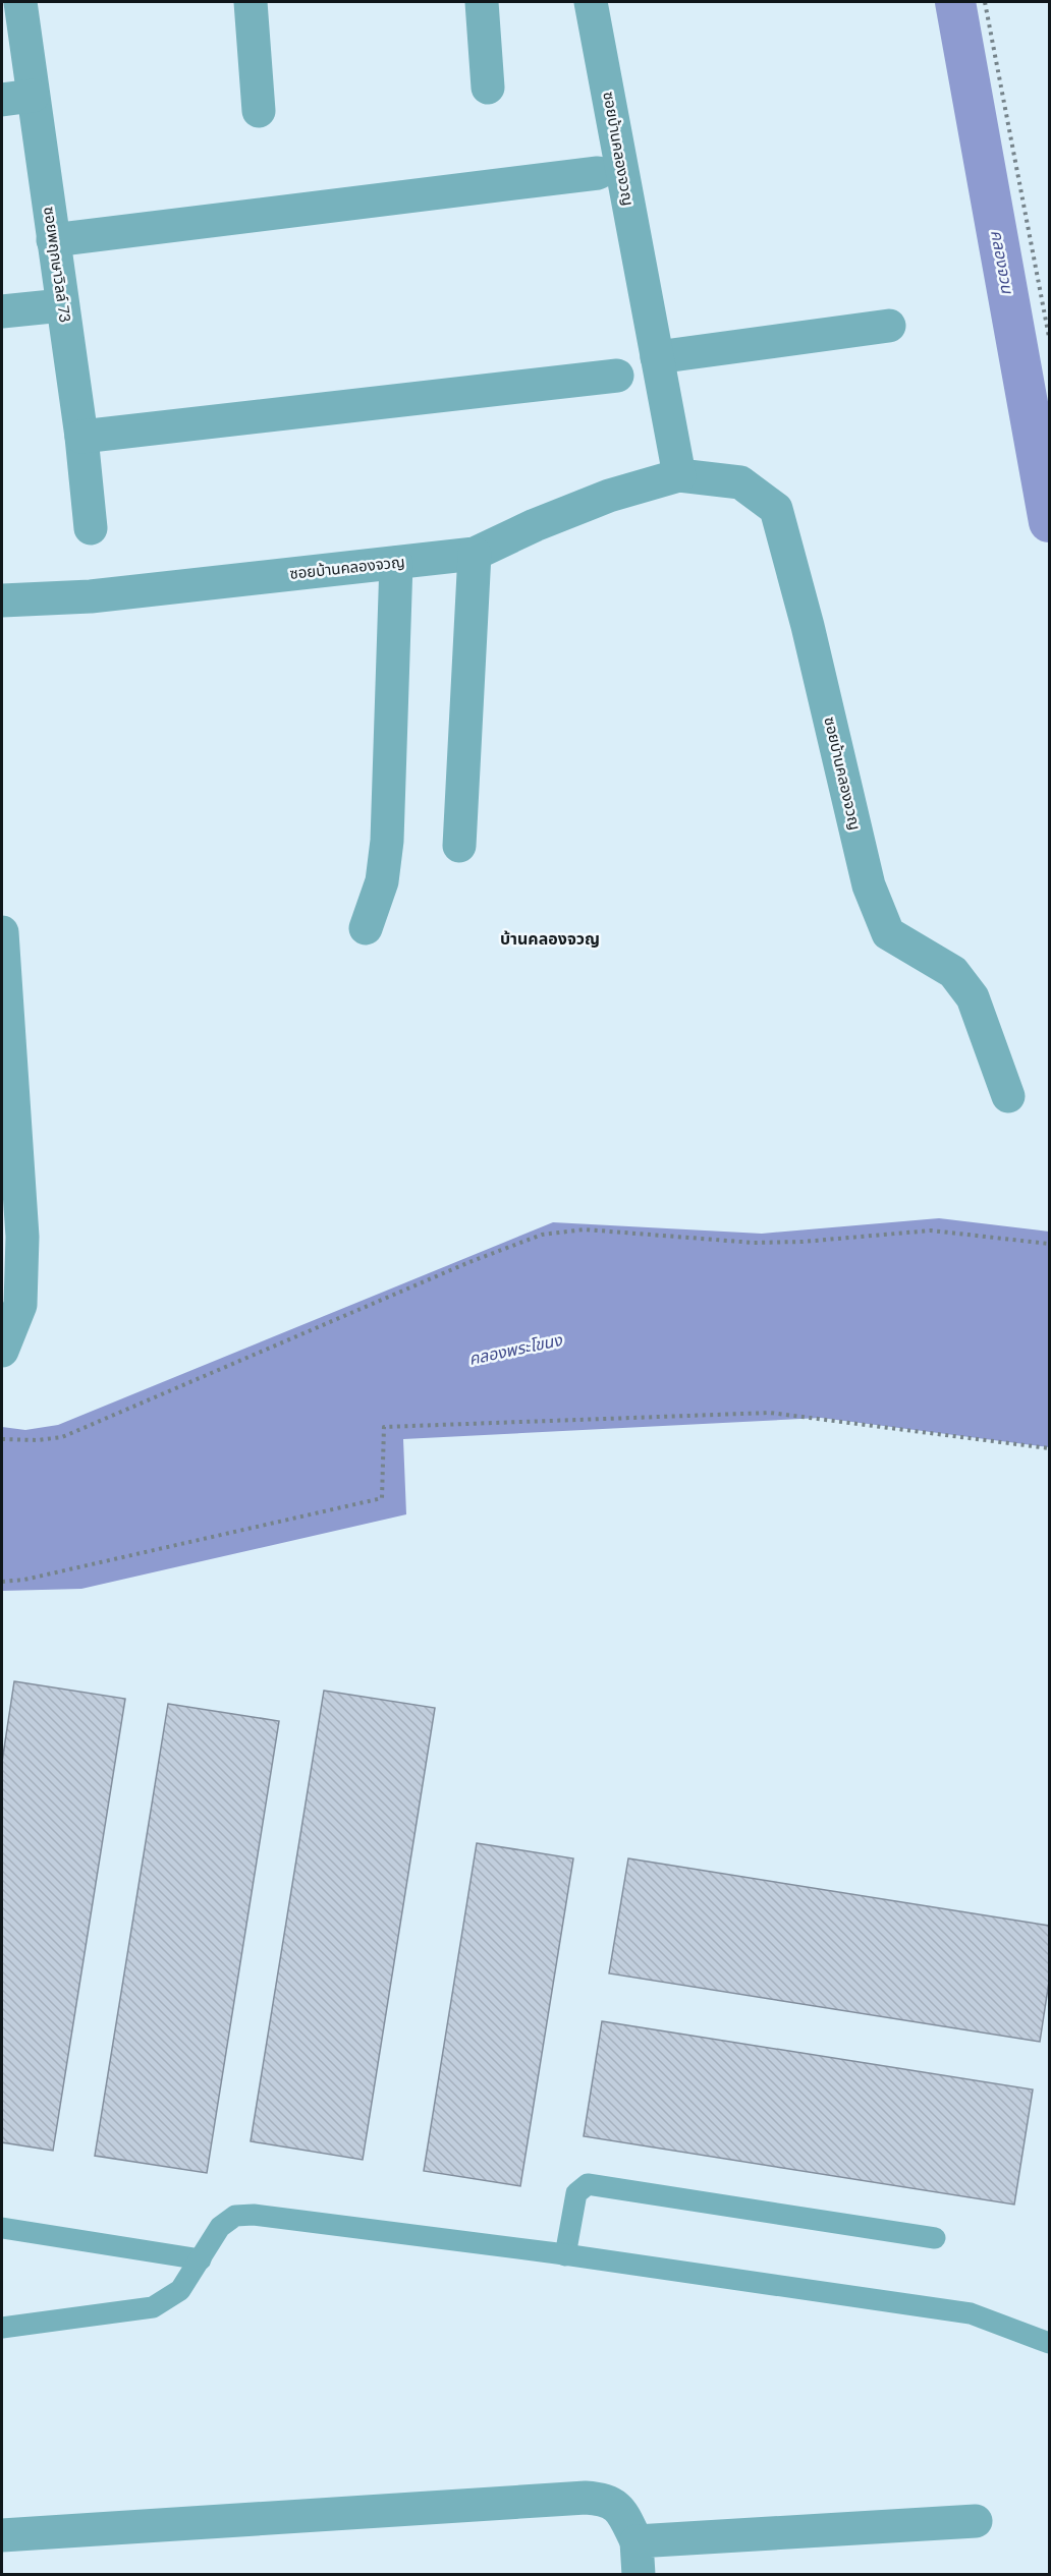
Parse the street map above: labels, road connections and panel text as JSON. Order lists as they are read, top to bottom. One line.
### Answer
{"streets":{"street":["ซอยบ้านคลองจวญ","ซอยพฤกษาวิลล์ 73"]},"districts":["บ้านคลองจวญ"],"water":["คลองจวน","คลองพระโขนง"]}
